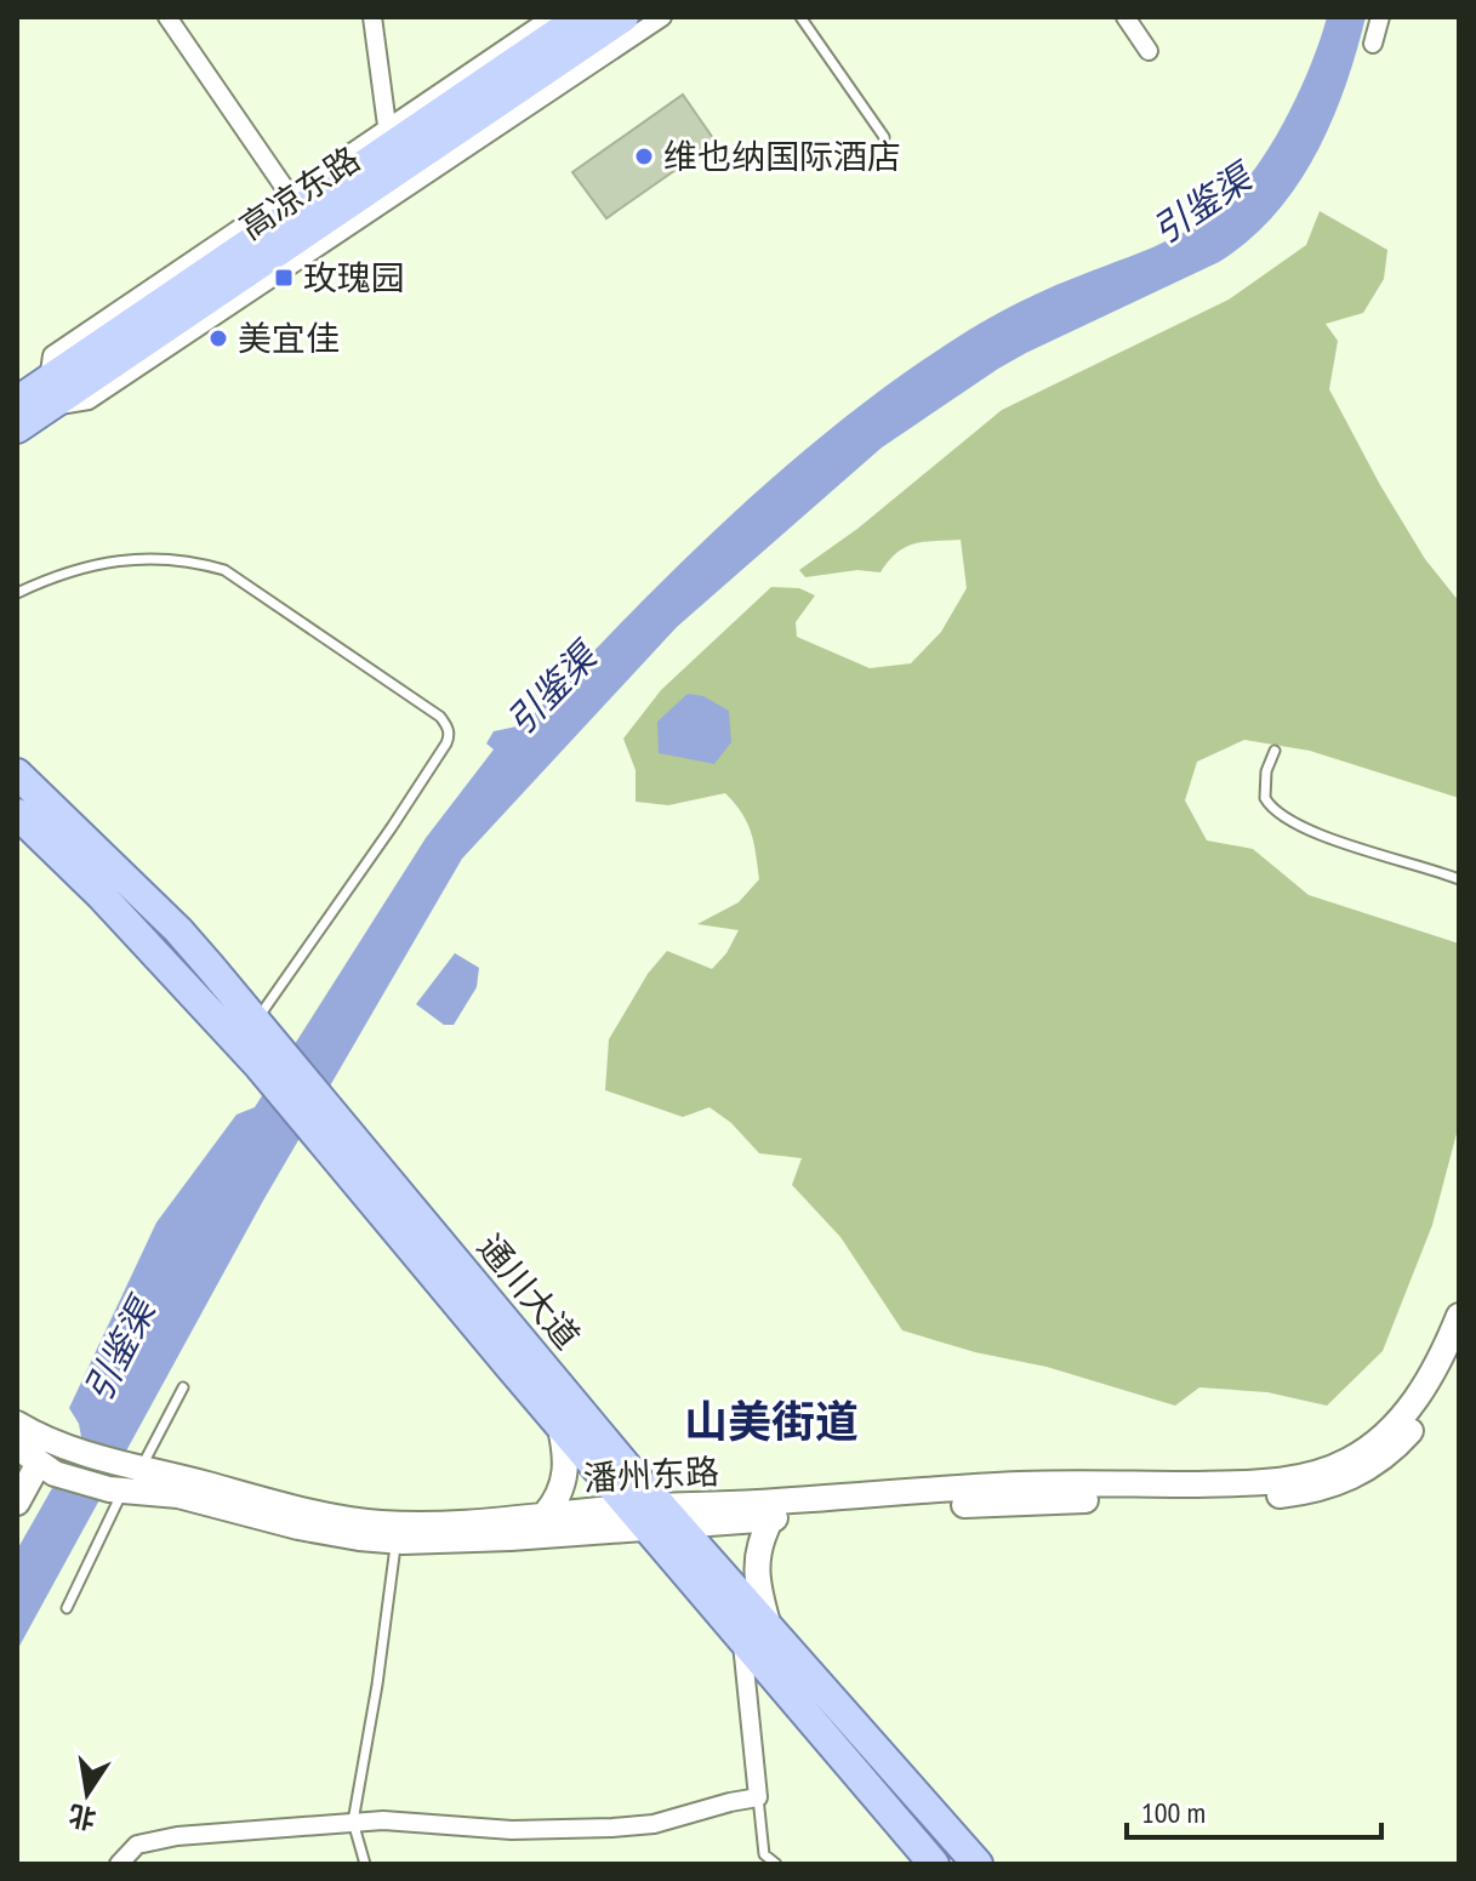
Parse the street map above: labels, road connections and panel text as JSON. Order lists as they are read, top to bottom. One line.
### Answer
{"streets":{"main road":["高凉东路","通川大道","潘州东路"]},"crossings":[["通川大道","潘州东路"]],"districts":["山美街道"],"water":["引鉴渠"],"places":{"other":["维也纳国际酒店","美宜佳"],"transit":["玫瑰园"]},"scale_bar":"100 m","north":"bottom"}
